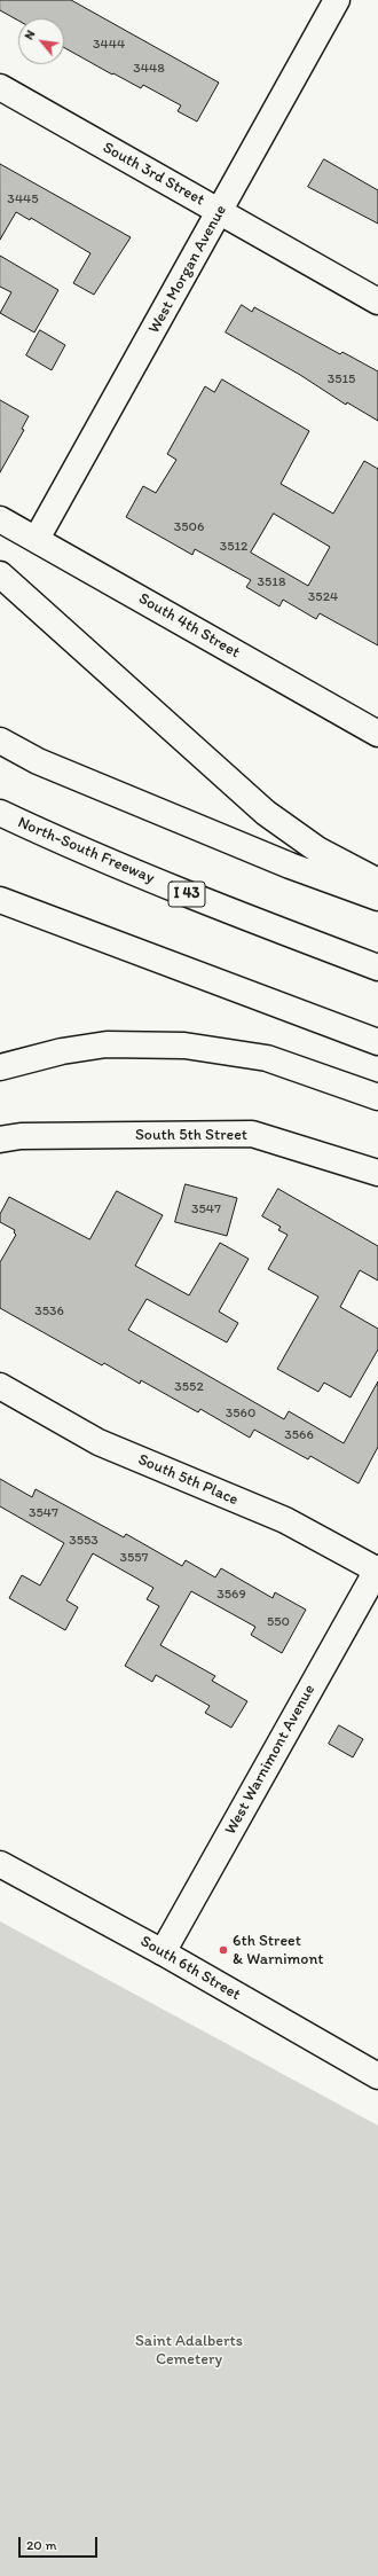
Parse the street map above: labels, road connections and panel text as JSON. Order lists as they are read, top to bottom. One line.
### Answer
{"streets":{"main road":["South 3rd Street","West Morgan Avenue","South 4th Street","North-South Freeway","I 43","South 5th Street","South 5th Place","West Warnimont Avenue","South 6th Street"]},"crossings":[["South 3rd Street","West Morgan Avenue"],["West Morgan Avenue","South 4th Street"],["South 5th Place","West Warnimont Avenue"],["West Warnimont Avenue","South 6th Street"]],"parks":["Saint Adalberts Cemetery"],"places":["6th Street & Warnimont"],"house_numbers":["3444","3448","3445","3515","3506","3512","3518","3524","3547","3536","3552","3560","3566","3547","3553","3557","3569","550"],"scale_bar":"20 m","north":"top left"}
